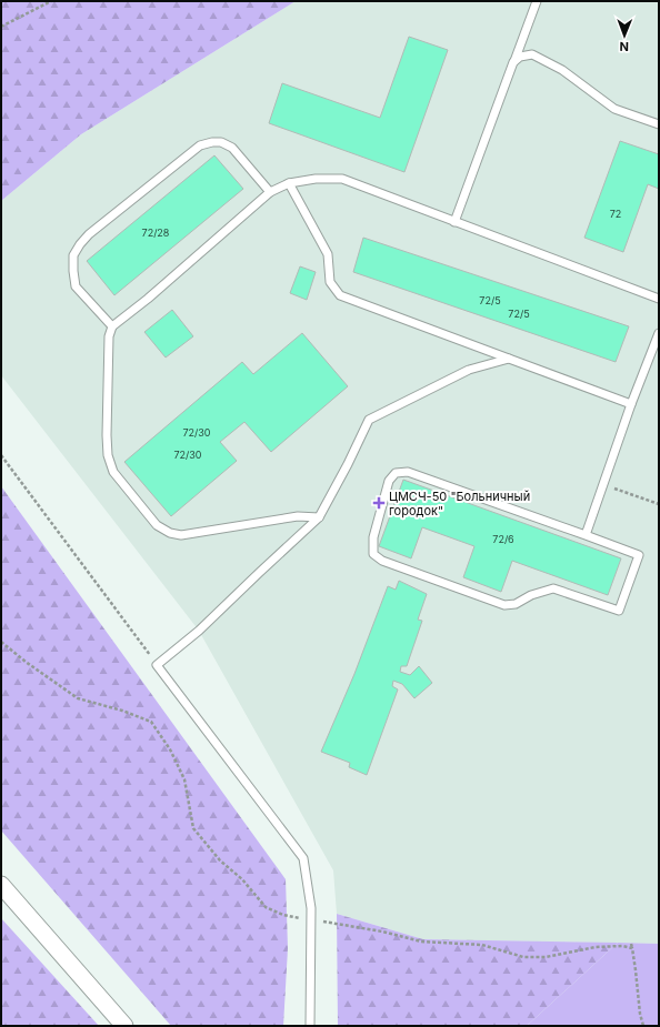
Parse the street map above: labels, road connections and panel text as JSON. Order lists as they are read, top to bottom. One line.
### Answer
{"places":{"health":["ЦМСЧ-50 \"Больничный городок\""]},"house_numbers":["72","72/28","72/5","72/5","72/30","72/30","72/6"],"north":"bottom"}
